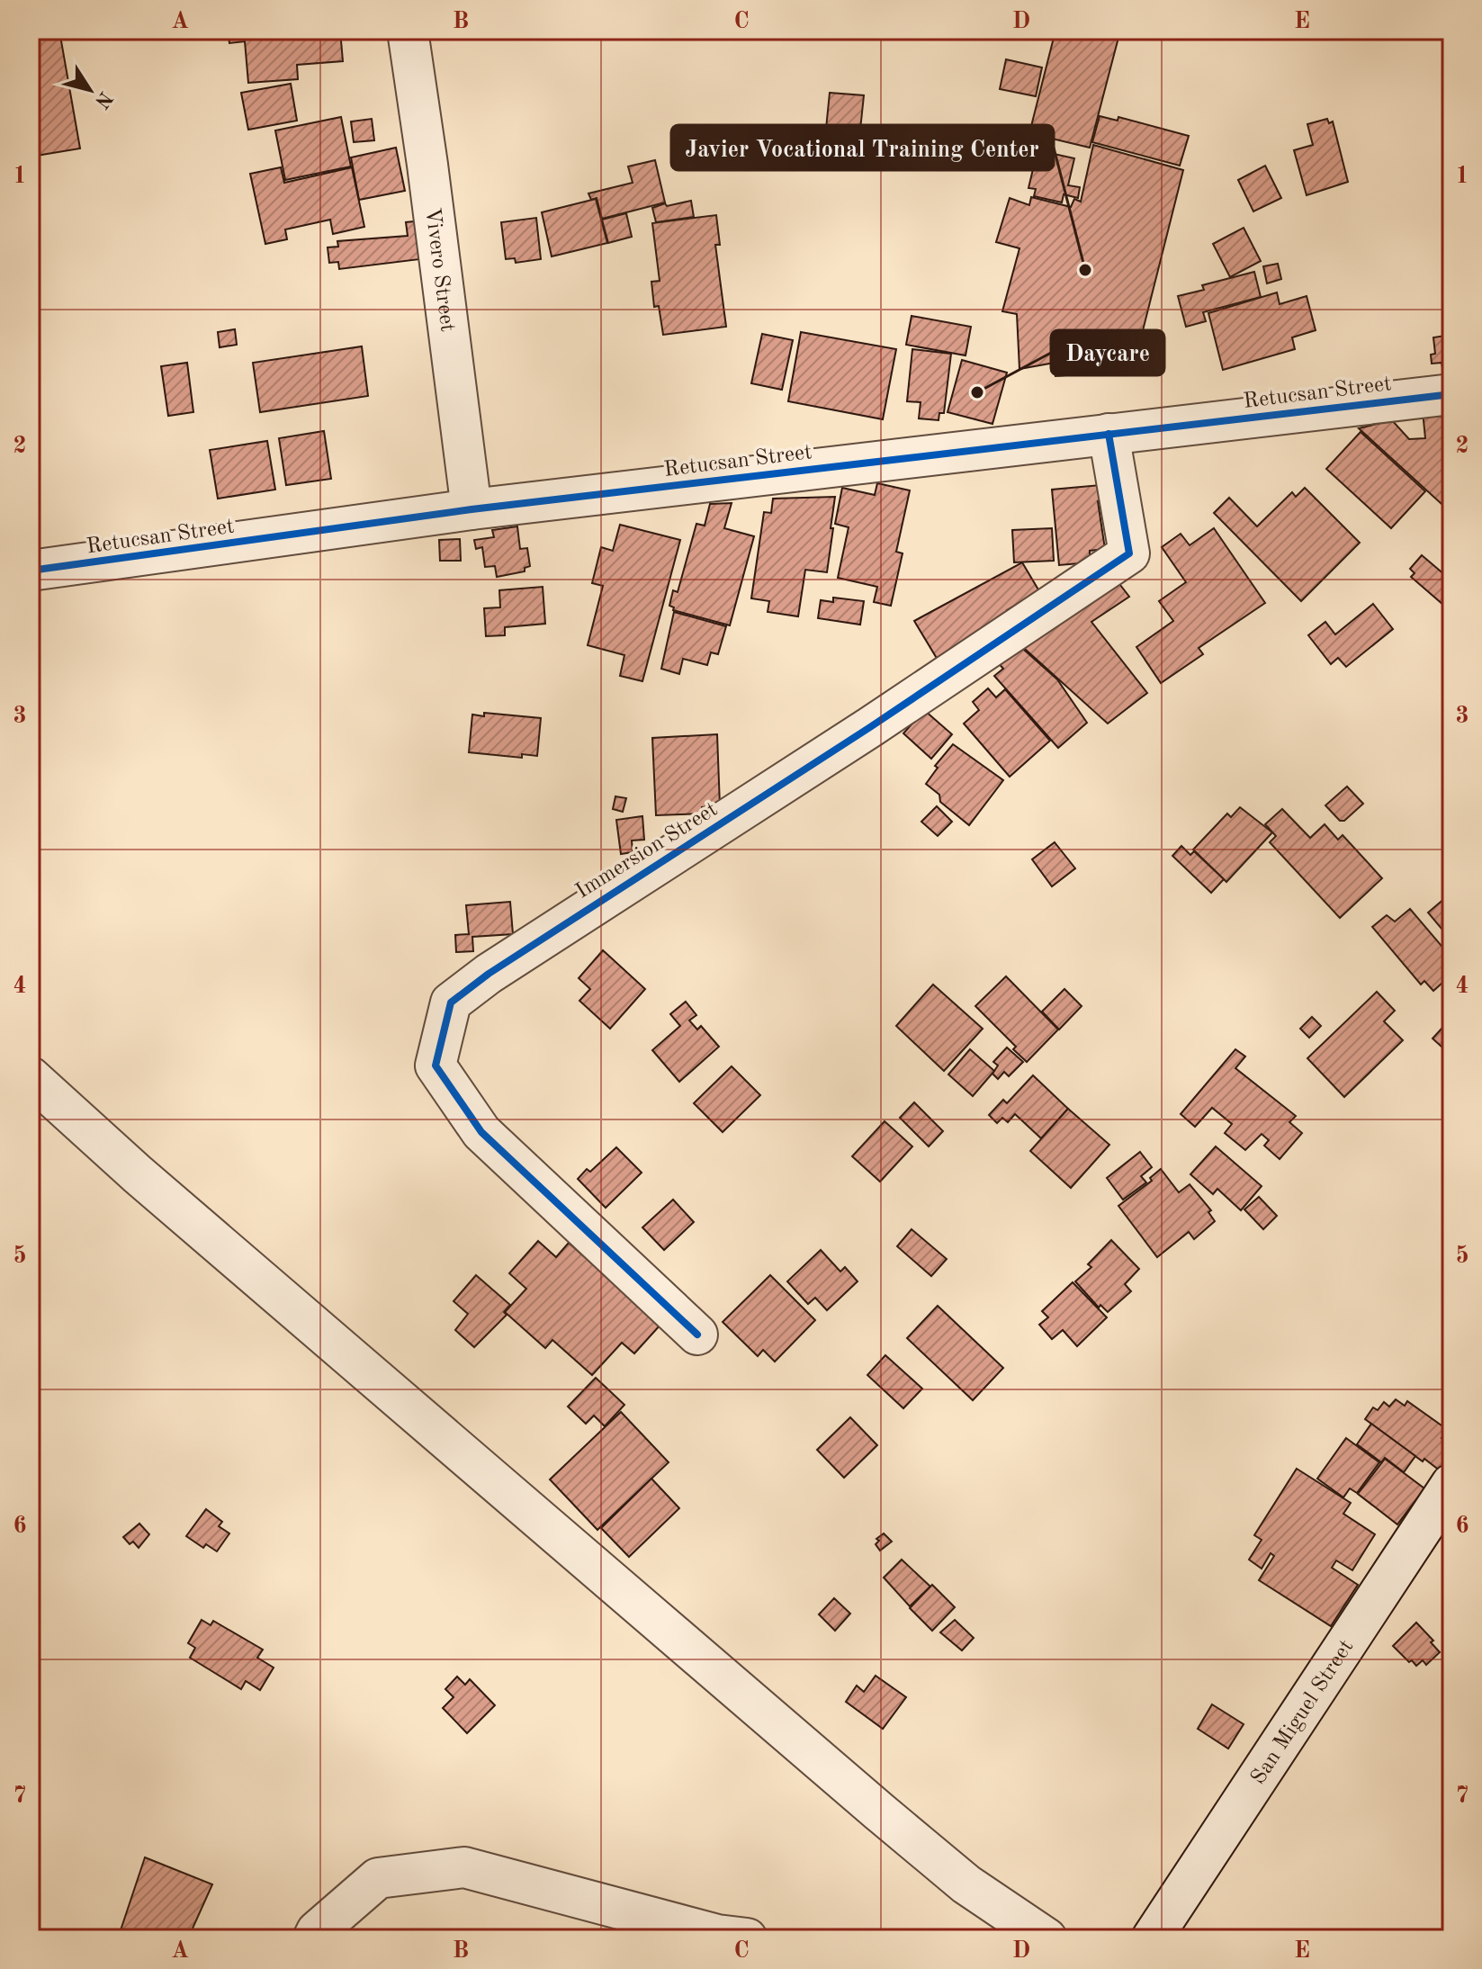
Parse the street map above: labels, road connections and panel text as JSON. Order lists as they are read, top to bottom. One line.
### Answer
{"streets":{"street":["Vivero Street","Retucsan Street","Immersion Street","San Miguel Street"]},"crossings":[["Vivero Street","Retucsan Street"],["Retucsan Street","Immersion Street"]],"places":["Javier Vocational Training Center","Daycare"],"north":"bottom right","grid":{"columns":["A","B","C","D","E"],"rows":["1","2","3","4","5","6","7"]}}
